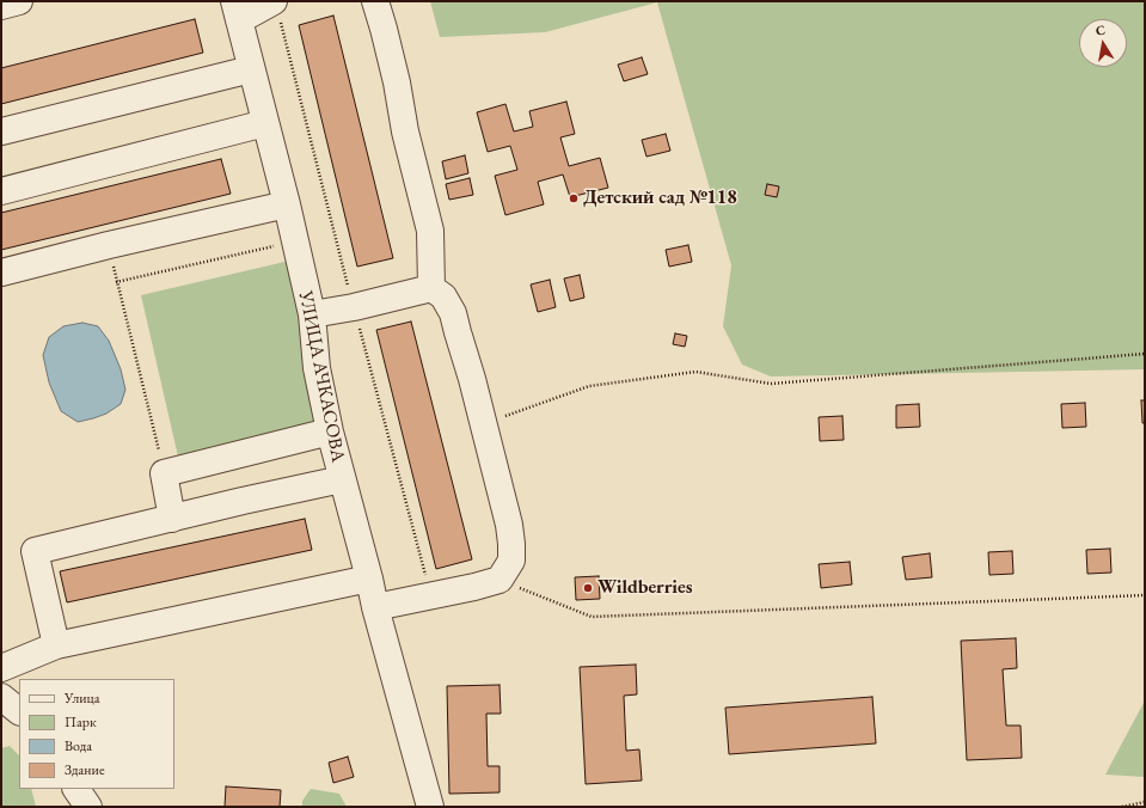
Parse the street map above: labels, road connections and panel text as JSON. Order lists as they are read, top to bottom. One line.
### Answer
{"streets":{"street":["УЛИЦА АЧКАСОВА"]},"places":["Детский сад №118","Wildberries"],"legend":["Улица","Парк","Вода","Здание"],"north":"top"}
